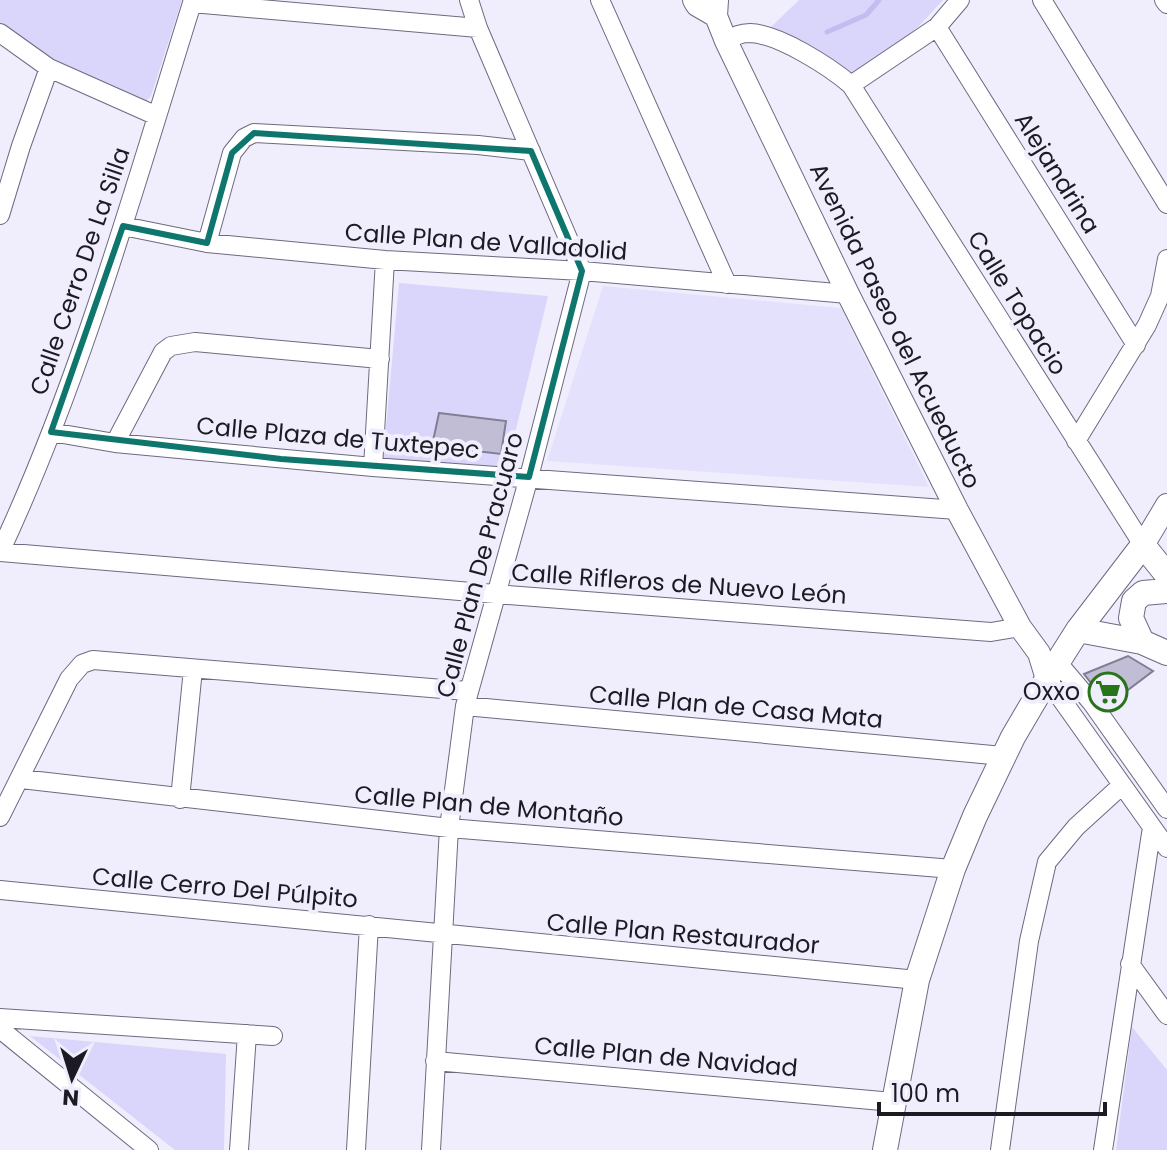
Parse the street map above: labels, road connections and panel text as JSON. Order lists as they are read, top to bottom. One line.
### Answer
{"streets":{"street":["Alejandrina","Calle Plan de Valladolid","Calle Cerro De La Silla","Calle Topacio","Avenida Paseo del Acueducto","Calle Plaza de Tuxtepec","Calle Plan De Pracuaro","Calle Rifleros de Nuevo León","Calle Plan de Casa Mata","Calle Plan de Montaño","Calle Cerro Del Púlpito","Calle Plan Restaurador","Calle Plan de Navidad"]},"crossings":[["Calle Plan de Valladolid","Calle Cerro De La Silla"],["Calle Plan de Valladolid","Avenida Paseo del Acueducto"],["Calle Plan de Valladolid","Calle Plan De Pracuaro"],["Calle Cerro De La Silla","Calle Plaza de Tuxtepec"],["Calle Cerro De La Silla","Calle Rifleros de Nuevo León"],["Avenida Paseo del Acueducto","Calle Plaza de Tuxtepec"],["Avenida Paseo del Acueducto","Calle Rifleros de Nuevo León"],["Calle Plaza de Tuxtepec","Calle Plan De Pracuaro"],["Calle Plan De Pracuaro","Calle Rifleros de Nuevo León"],["Calle Plan De Pracuaro","Calle Plan de Casa Mata"],["Calle Plan De Pracuaro","Calle Plan de Montaño"],["Calle Plan De Pracuaro","Calle Cerro Del Púlpito"],["Calle Plan De Pracuaro","Calle Plan Restaurador"],["Calle Plan De Pracuaro","Calle Plan de Navidad"],["Calle Plan de Casa Mata","Calle Plan de Montaño"],["Calle Cerro Del Púlpito","Calle Plan Restaurador"]],"places":{"supermarket":["Oxxo"]},"scale_bar":"100 m","north":"bottom"}
